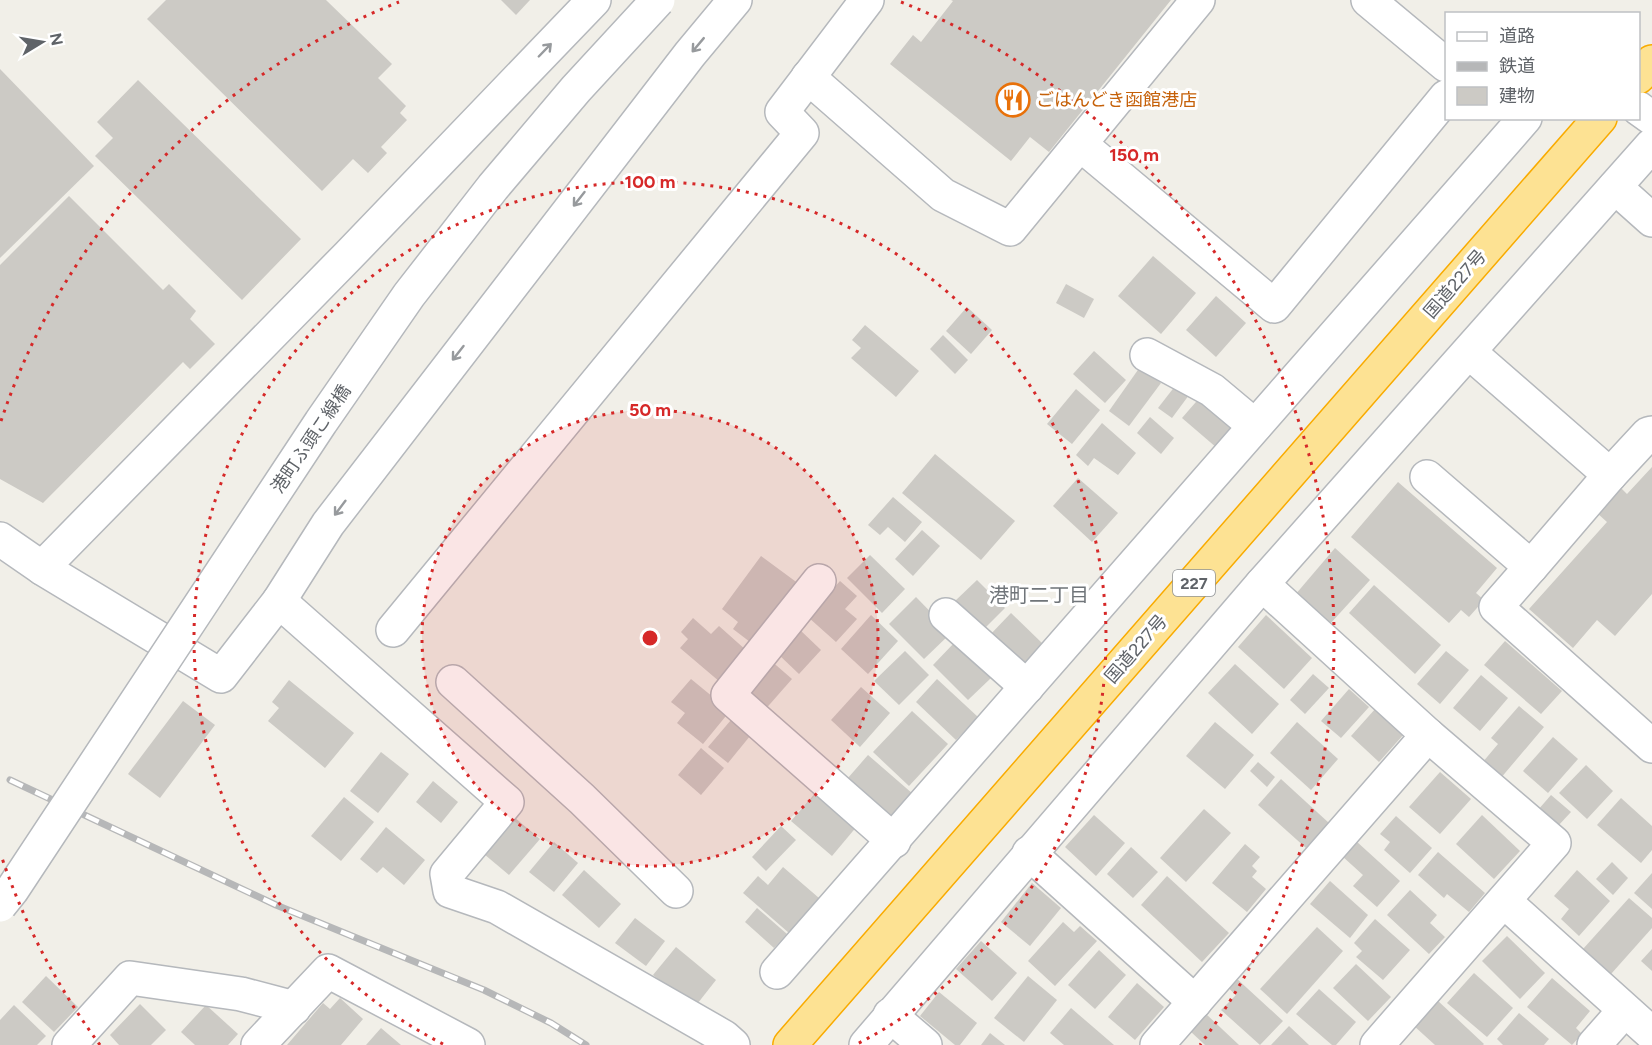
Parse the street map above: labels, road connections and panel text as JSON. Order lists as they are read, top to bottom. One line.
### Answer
{"streets":{"highway":["国道227号","227"],"street":["港町ふ頭こ線橋"]},"districts":["港町二丁目"],"places":{"restaurant":["ごはんどき函館港店"]},"legend":["道路","鉄道","建物"],"north":"right","rings":["150 m","100 m","50 m"]}
